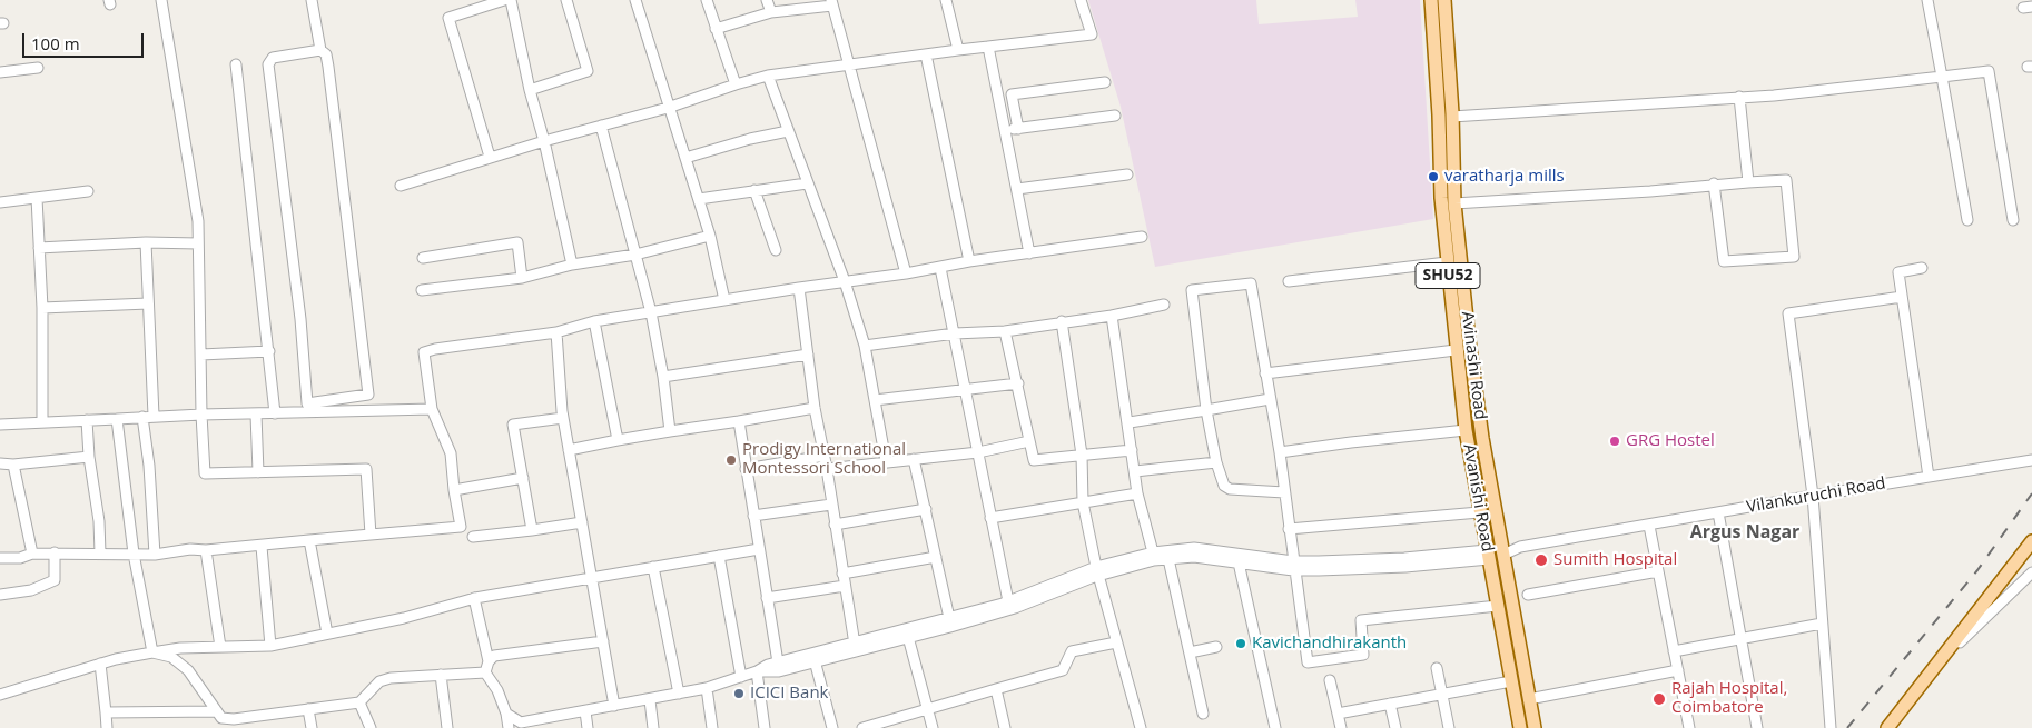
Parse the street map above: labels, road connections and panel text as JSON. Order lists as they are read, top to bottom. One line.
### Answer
{"streets":{"main road":["SHU52","Avinashi Road","Avanishi Road"],"street":["Vilankuruchi Road"]},"crossings":[["Avinashi Road","Vilankuruchi Road"]],"districts":["Argus Nagar"],"places":["varatharja mills","GRG Hostel","Prodigy International Montessori School","Sumith Hospital","Kavichandhirakanth","ICICI Bank","Rajah Hospital, Coimbatore"],"scale_bar":"100 m"}
